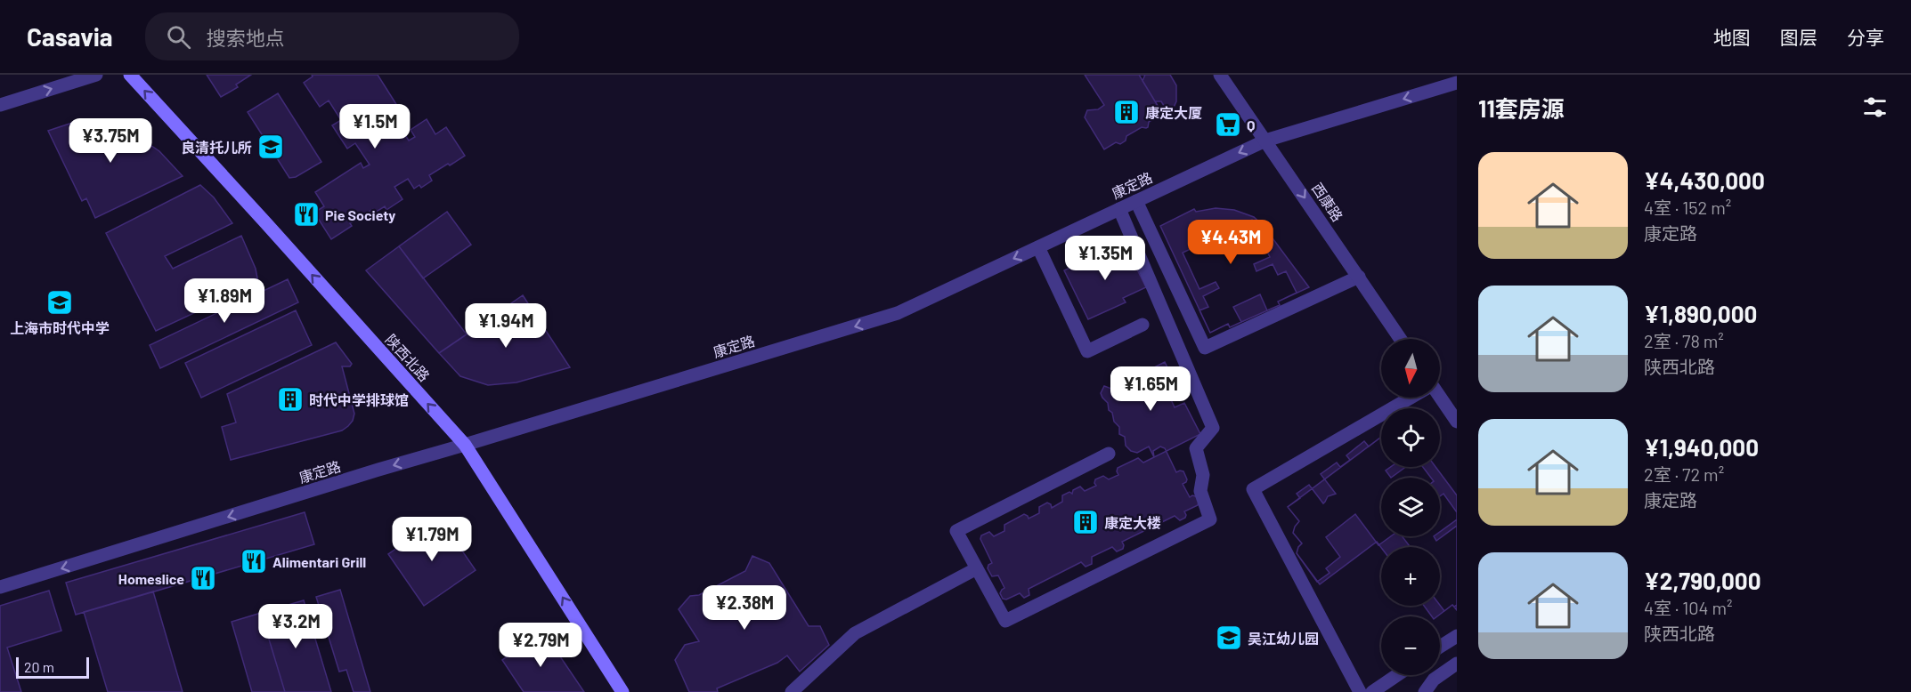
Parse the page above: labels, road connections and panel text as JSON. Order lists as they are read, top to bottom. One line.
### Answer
{"streets":{"main road":["陕西北路"],"street":["康定路","西康路"]},"crossings":[["康定路","西康路"],["康定路","陕西北路"]],"one_way":["康定路","西康路","陕西北路"],"places":{"building":["康定大厦","时代中学排球馆","康定大楼"],"supermarket":["Q"],"school or university":["良清托儿所","上海市时代中学","吴江幼儿园"],"restaurant":["Pie Society","Alimentari Grill","Homeslice"]},"scale_bar":"20 m","north":"bottom","page":{"header":"Casavia","search":"搜索地点","nav":["地图","图层","分享"],"heading":"11套房源","price":["¥1.5M","¥3.75M","¥4.43M","¥1.35M","¥1.89M","¥1.94M","¥1.65M","¥1.79M","¥2.38M","¥3.2M","¥2.79M"],"list":[{"name":"¥4,430,000","note":"4室 · 152 m² · 康定路"},{"name":"¥1,890,000","note":"2室 · 78 m² · 陕西北路"},{"name":"¥1,940,000","note":"2室 · 72 m² · 康定路"},{"name":"¥2,790,000","note":"4室 · 104 m² · 陕西北路"}],"map_buttons":["+","−"],"scale":"20 m"}}
